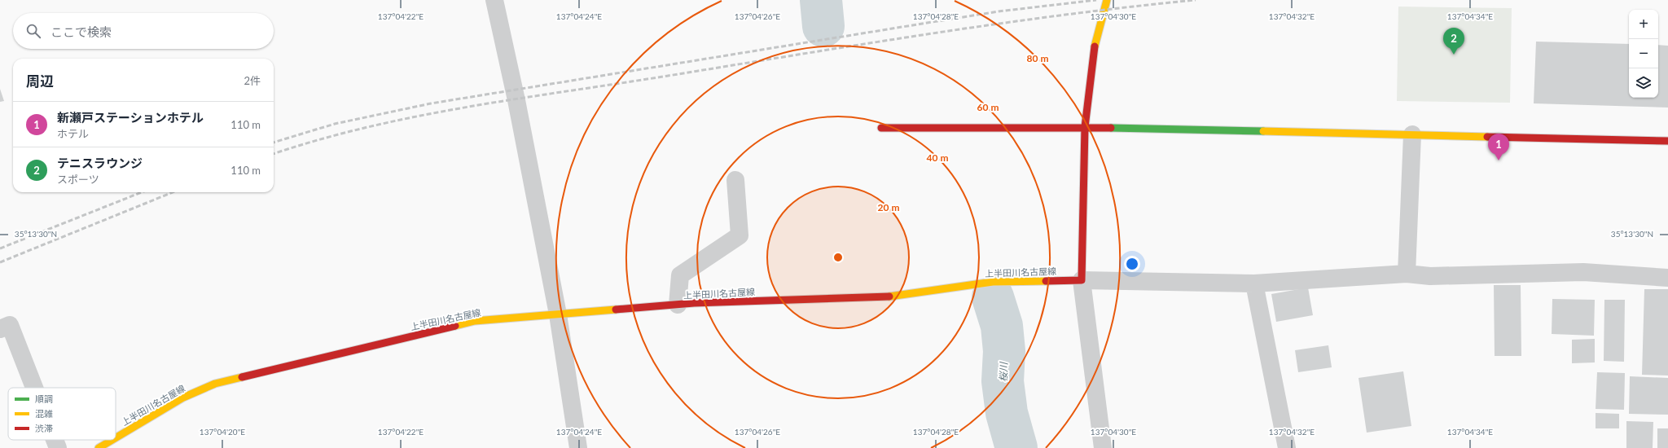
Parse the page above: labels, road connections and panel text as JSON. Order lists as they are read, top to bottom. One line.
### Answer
{"streets":{"main road":["上半田川名古屋線"]},"water":["桜川"],"legend":["順調","混雑","渋滞"],"page":{"map_buttons":["+","−"],"search":"ここで検索","pins":["2","1"],"heading":["周辺","2件"],"list":[{"mark":"1","name":"新瀬戸ステーションホテル","note":"ホテル","value":"110 m"},{"mark":"2","name":"テニスラウンジ","note":"スポーツ","value":"110 m"}]},"coordinates":["137°04'22\"E","137°04'24\"E","137°04'26\"E","137°04'28\"E","137°04'30\"E","137°04'32\"E","137°04'34\"E","35°13'30\"N","137°04'20\"E"],"rings":["80 m","60 m","40 m","20 m"]}
